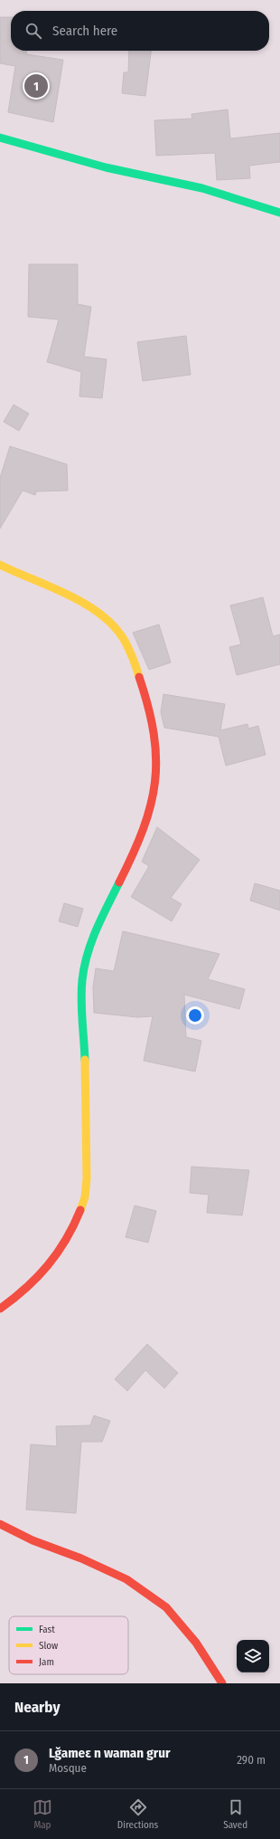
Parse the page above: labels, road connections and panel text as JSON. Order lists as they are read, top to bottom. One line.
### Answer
{"legend":["Fast","Slow","Jam"],"page":{"search":"Search here","pins":"1","heading":"Nearby","list":[{"mark":"1","name":"Lǧameε n waman grur","note":"Mosque","value":"290 m"}],"nav":["Map","Directions","Saved"]}}
